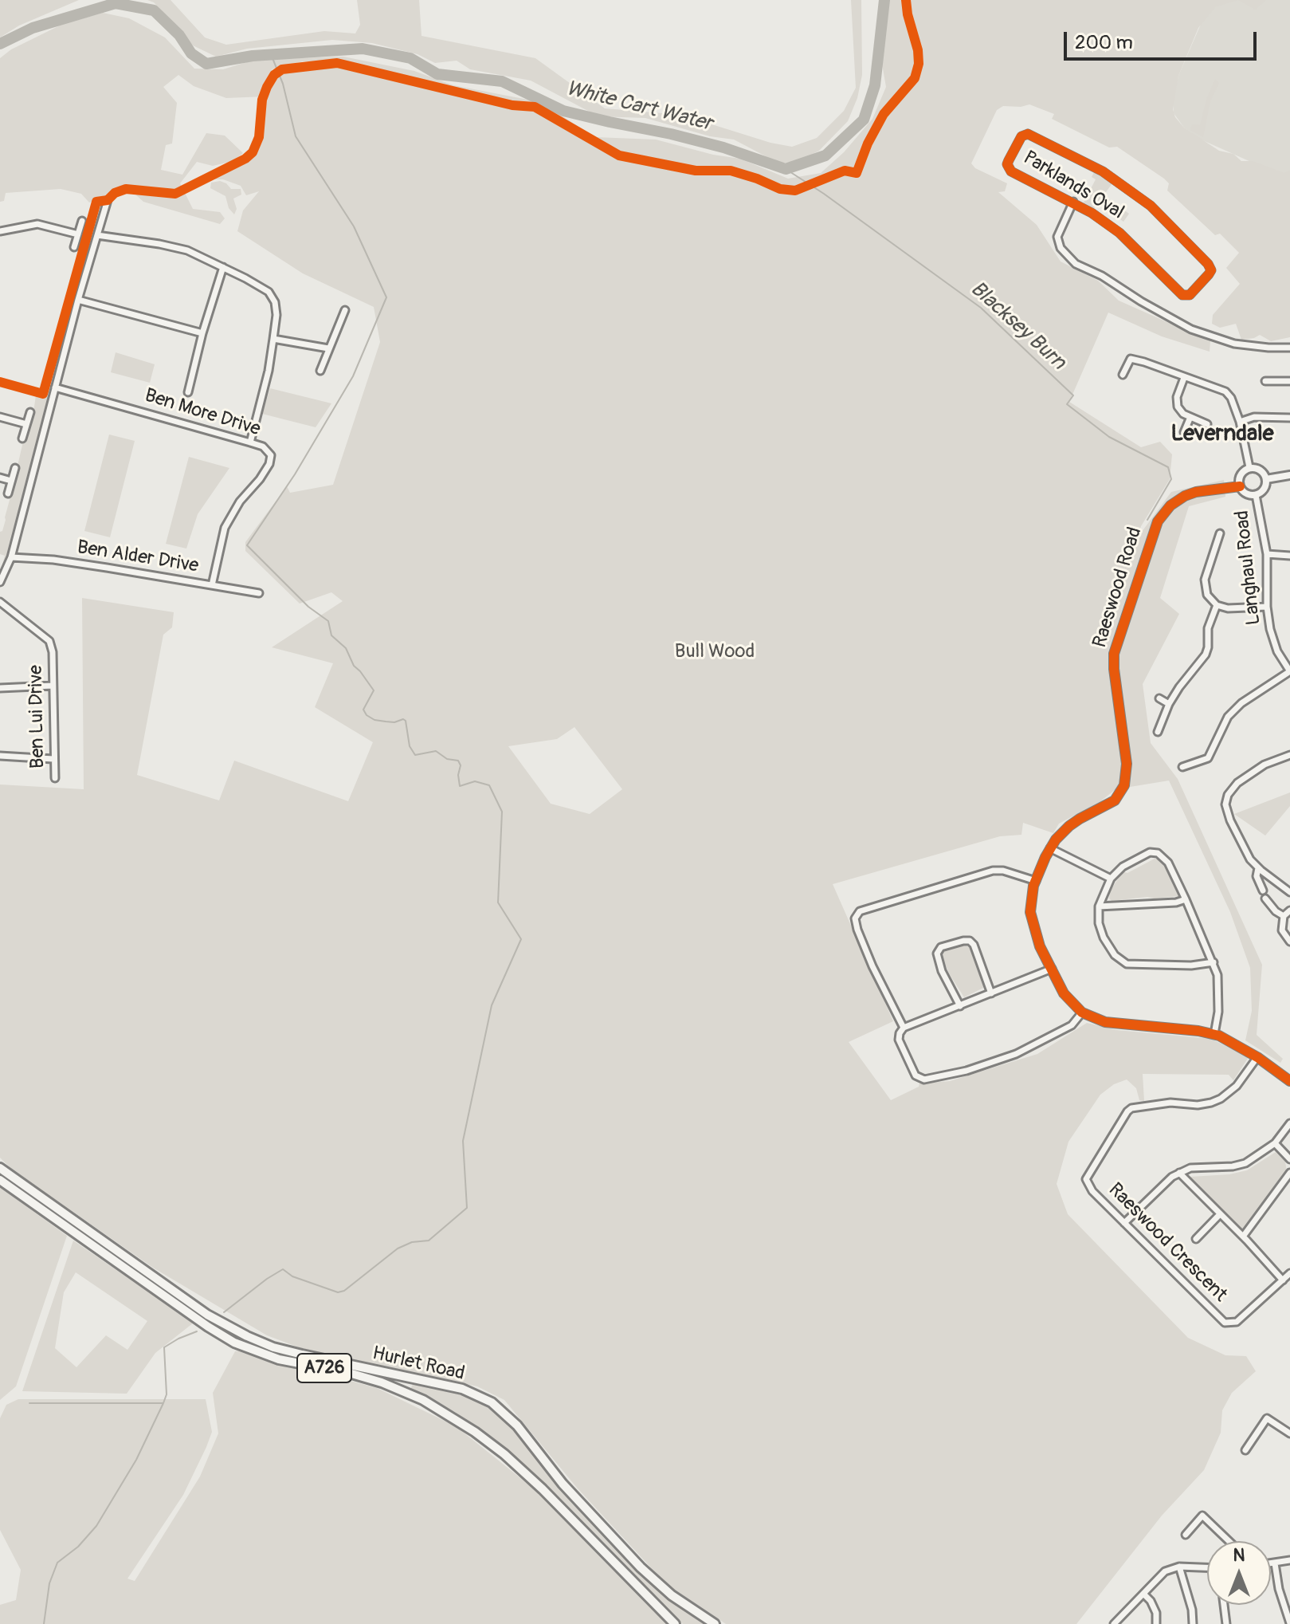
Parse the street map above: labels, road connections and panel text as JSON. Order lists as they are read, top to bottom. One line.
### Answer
{"streets":{"main road":["Hurlet Road","A726"],"street":["Parklands Oval","Ben More Drive","Ben Alder Drive","Langhaul Road","Raeswood Road","Ben Lui Drive","Raeswood Crescent"]},"crossings":[["Ben More Drive","Ben Alder Drive"],["Langhaul Road","Raeswood Road"]],"districts":["Leverndale"],"water":["White Cart Water","Blacksey Burn"],"parks":["Bull Wood"],"scale_bar":"200 m","north":"top"}
